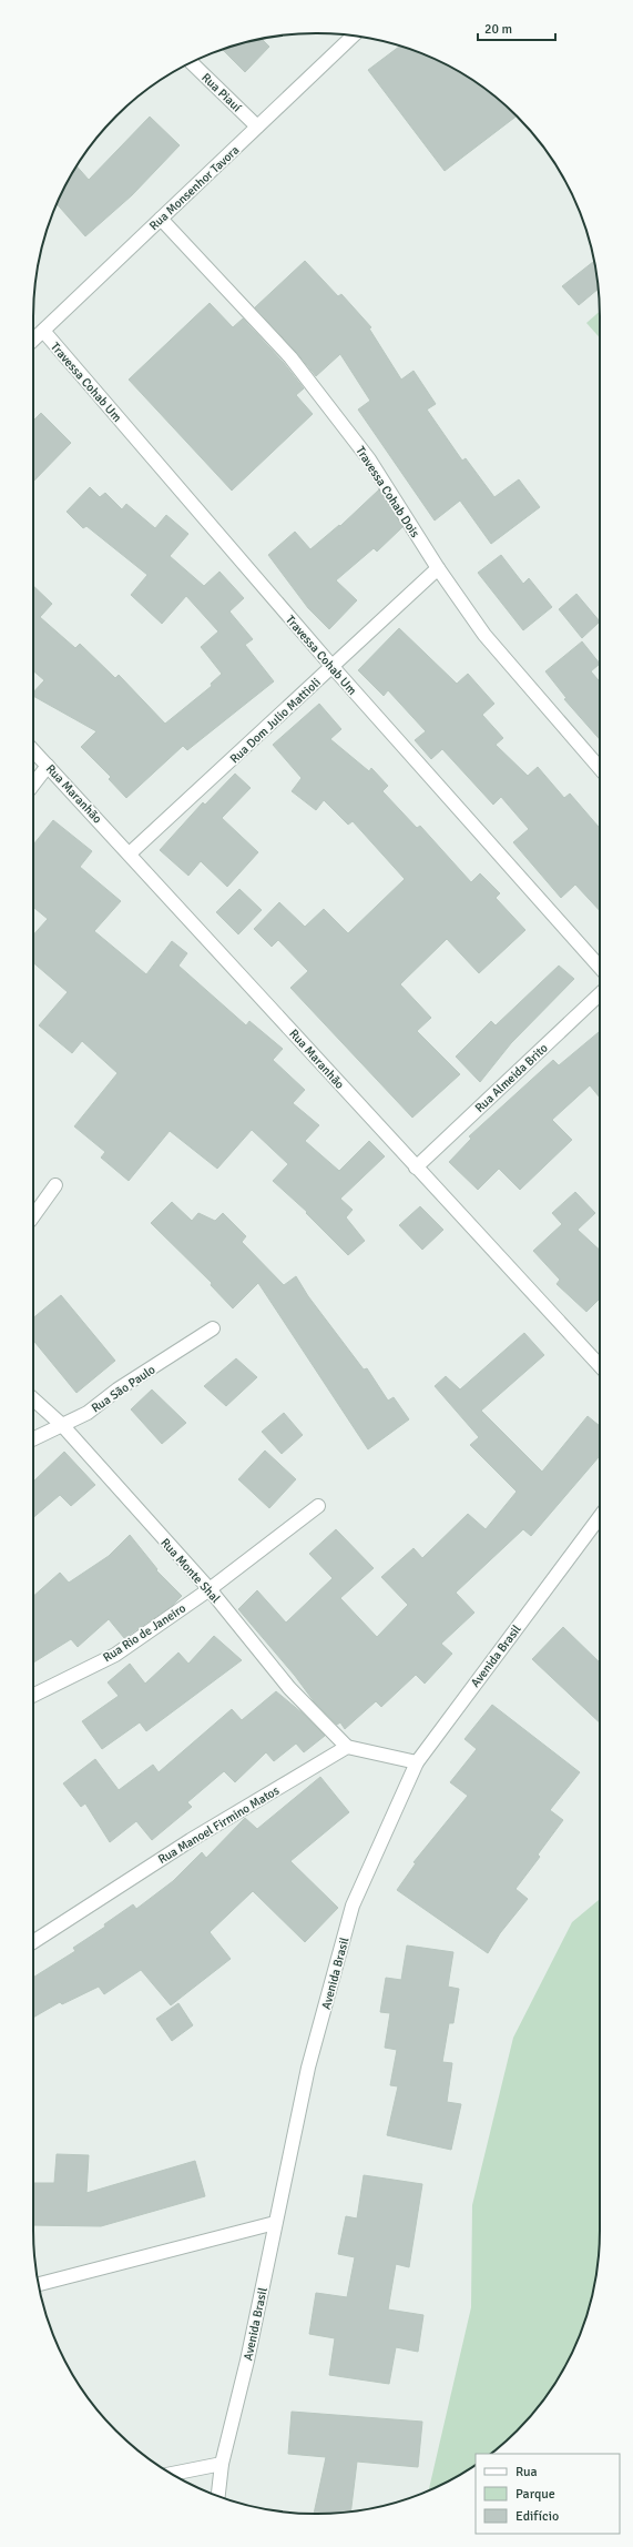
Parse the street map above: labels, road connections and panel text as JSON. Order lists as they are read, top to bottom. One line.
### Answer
{"streets":{"street":["Rua Piauí","Rua Monsenhor Tavora","Travessa Cohab Um","Travessa Cohab Dois","Rua Dom Julio Mattioli","Rua Maranhão","Rua Almeida Brito","Rua São Paulo","Rua Monte Shal","Rua Rio de Janeiro","Avenida Brasil","Rua Manoel Firmino Matos"]},"crossings":[["Rua Piauí","Rua Monsenhor Tavora"],["Rua Monsenhor Tavora","Travessa Cohab Um"],["Rua Monsenhor Tavora","Travessa Cohab Dois"],["Travessa Cohab Um","Rua Dom Julio Mattioli"],["Travessa Cohab Dois","Rua Dom Julio Mattioli"],["Rua Dom Julio Mattioli","Rua Maranhão"],["Rua Maranhão","Rua Almeida Brito"],["Rua São Paulo","Rua Monte Shal"],["Rua Monte Shal","Rua Rio de Janeiro"],["Rua Monte Shal","Rua Manoel Firmino Matos"]],"legend":["Rua","Parque","Edifício"],"scale_bar":"20 m"}
